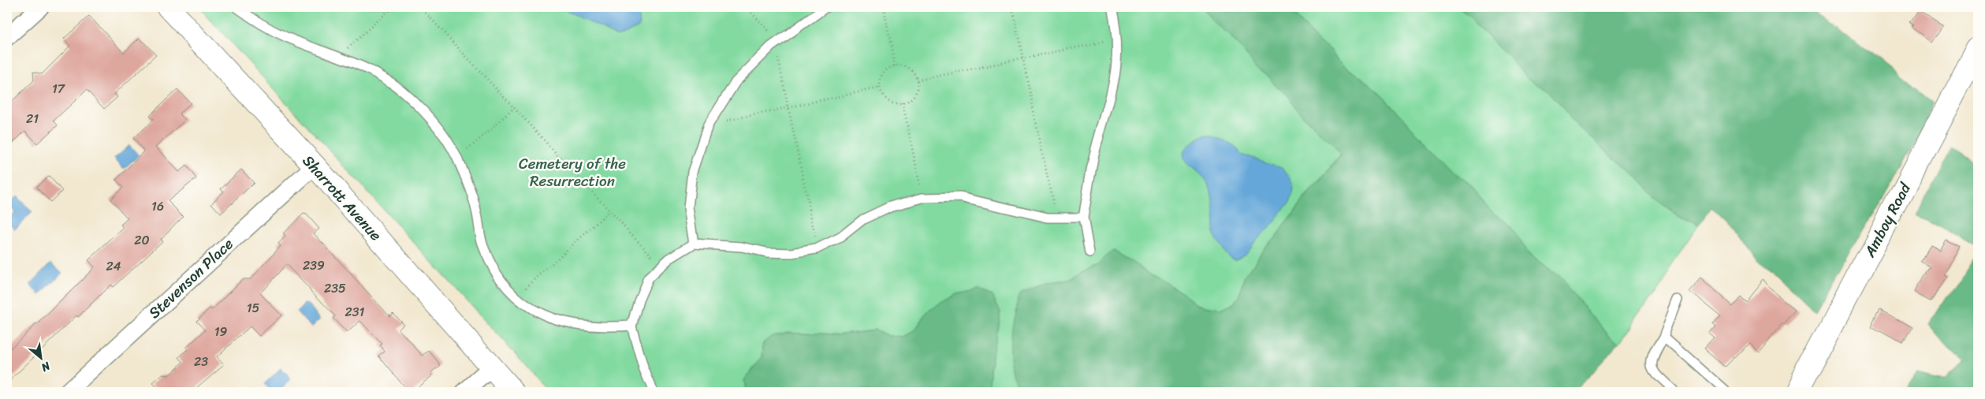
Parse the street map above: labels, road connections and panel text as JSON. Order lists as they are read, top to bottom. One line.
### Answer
{"streets":{"street":["Sharrott Avenue","Amboy Road","Stevenson Place"]},"crossings":[["Sharrott Avenue","Stevenson Place"]],"parks":["Cemetery of the Resurrection"],"house_numbers":["17","21","16","20","239","24","235","15","231","19","23"],"north":"bottom right"}
